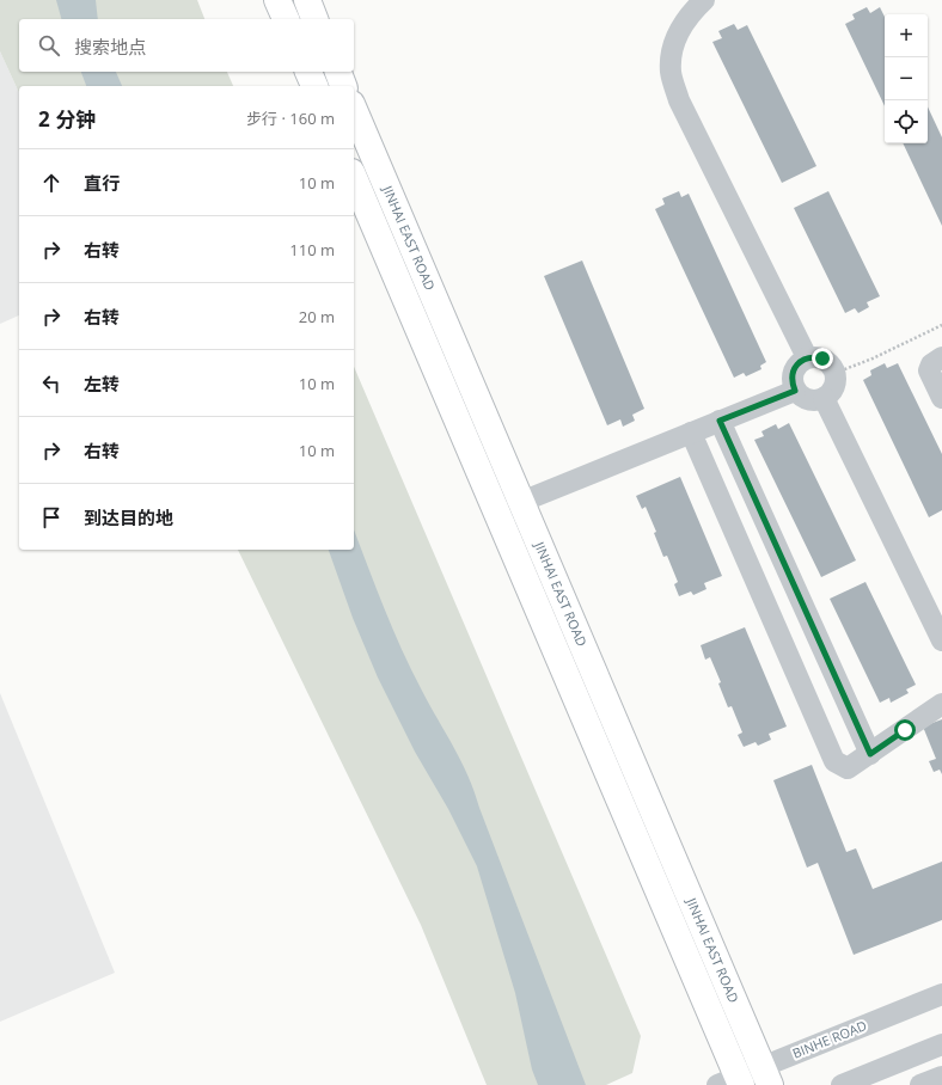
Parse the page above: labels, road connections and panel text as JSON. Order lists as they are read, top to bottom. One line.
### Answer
{"streets":{"main road":["JINHAI EAST ROAD"],"street":["BINHE ROAD"]},"crossings":[["JINHAI EAST ROAD","BINHE ROAD"]],"page":{"map_buttons":["+","−"],"search":"搜索地点","heading":["2 分钟","步行 · 160 m"],"list":[["直行","10 m"],["右转","110 m"],["右转","20 m"],["左转","10 m"],["右转","10 m"],"到达目的地"]}}
